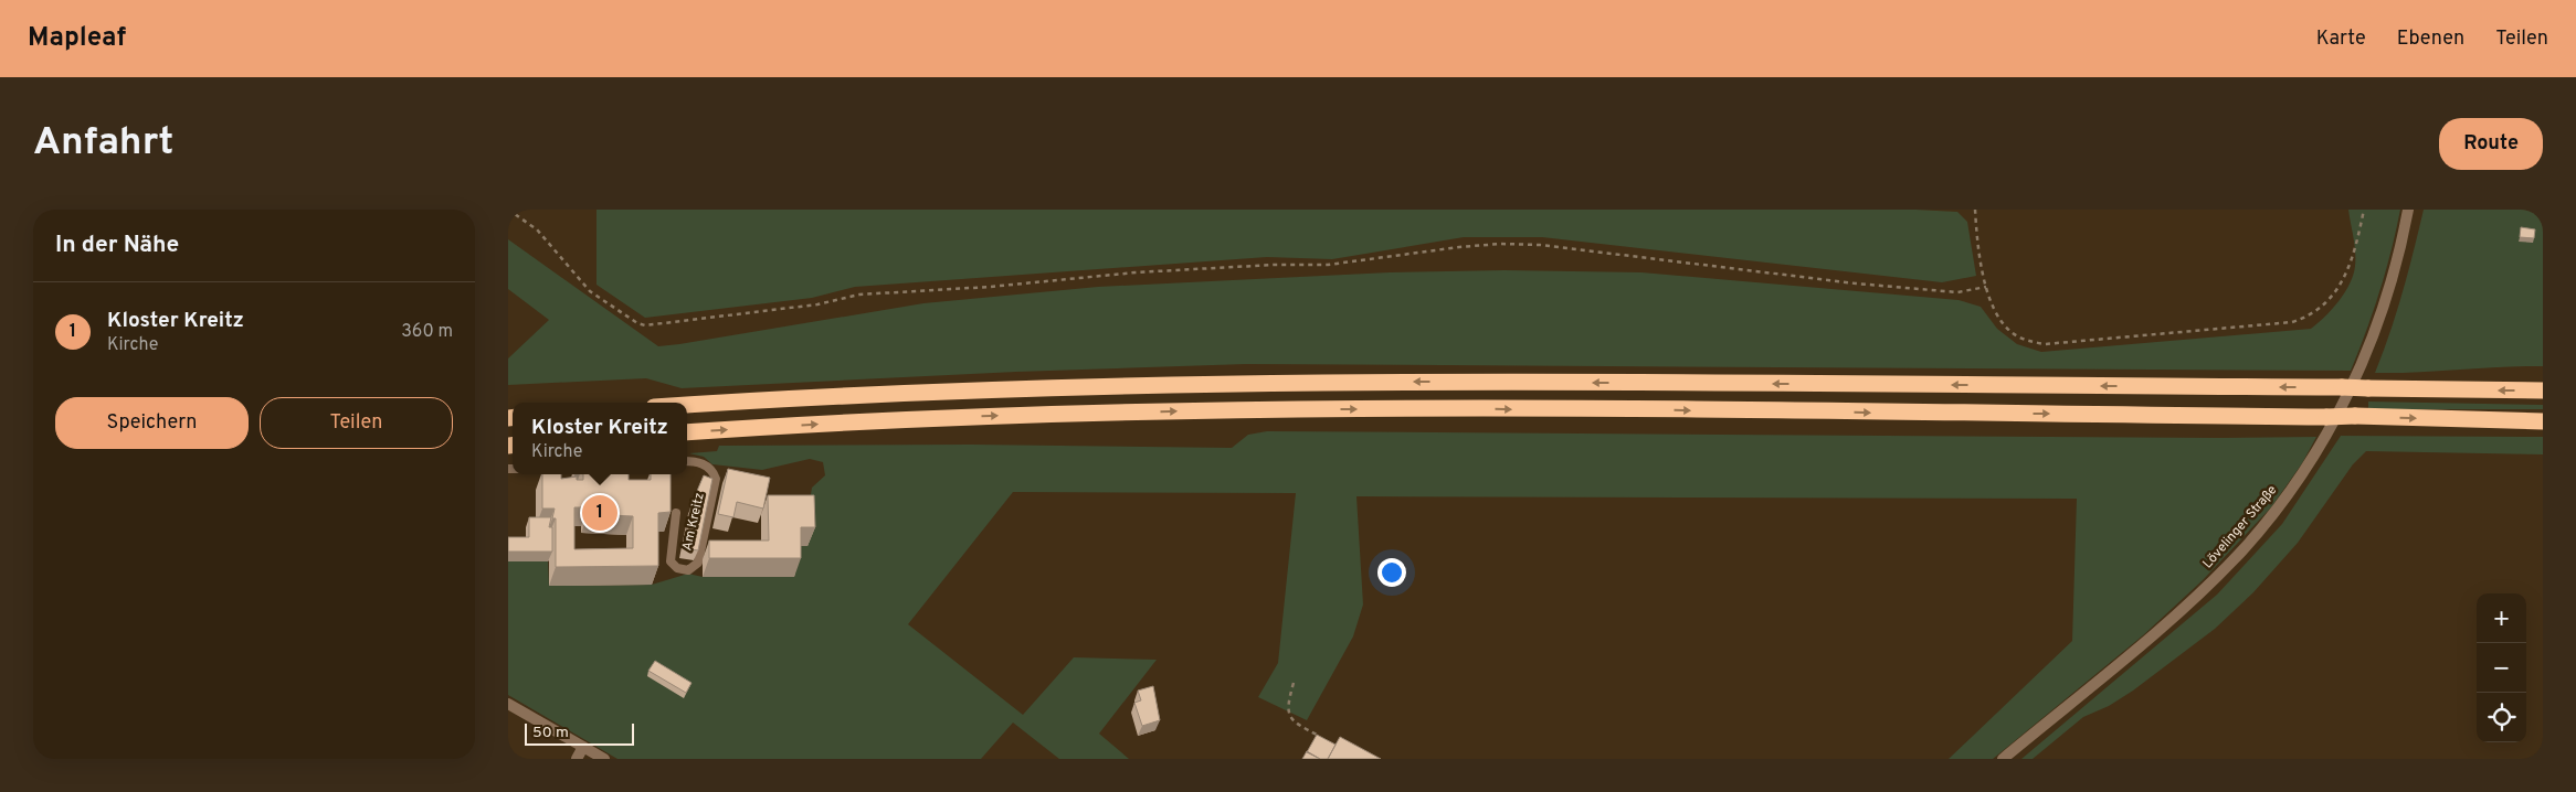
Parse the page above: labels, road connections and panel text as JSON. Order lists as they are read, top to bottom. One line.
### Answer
{"streets":{"street":["Lövelinger Straße"],"lane":["Am Kreitz"]},"scale_bar":"50 m","page":{"header":"Mapleaf","nav":["Karte","Ebenen","Teilen"],"buttons":["Route",["Speichern","Teilen"]],"title":"Anfahrt","heading":"In der Nähe","list":[{"mark":"1","name":"Kloster Kreitz","note":"Kirche","value":"360 m"}],"popup":["Kloster Kreitz","Kirche"],"pins":"1","map_buttons":["+","−"],"scale":"50 m"}}
